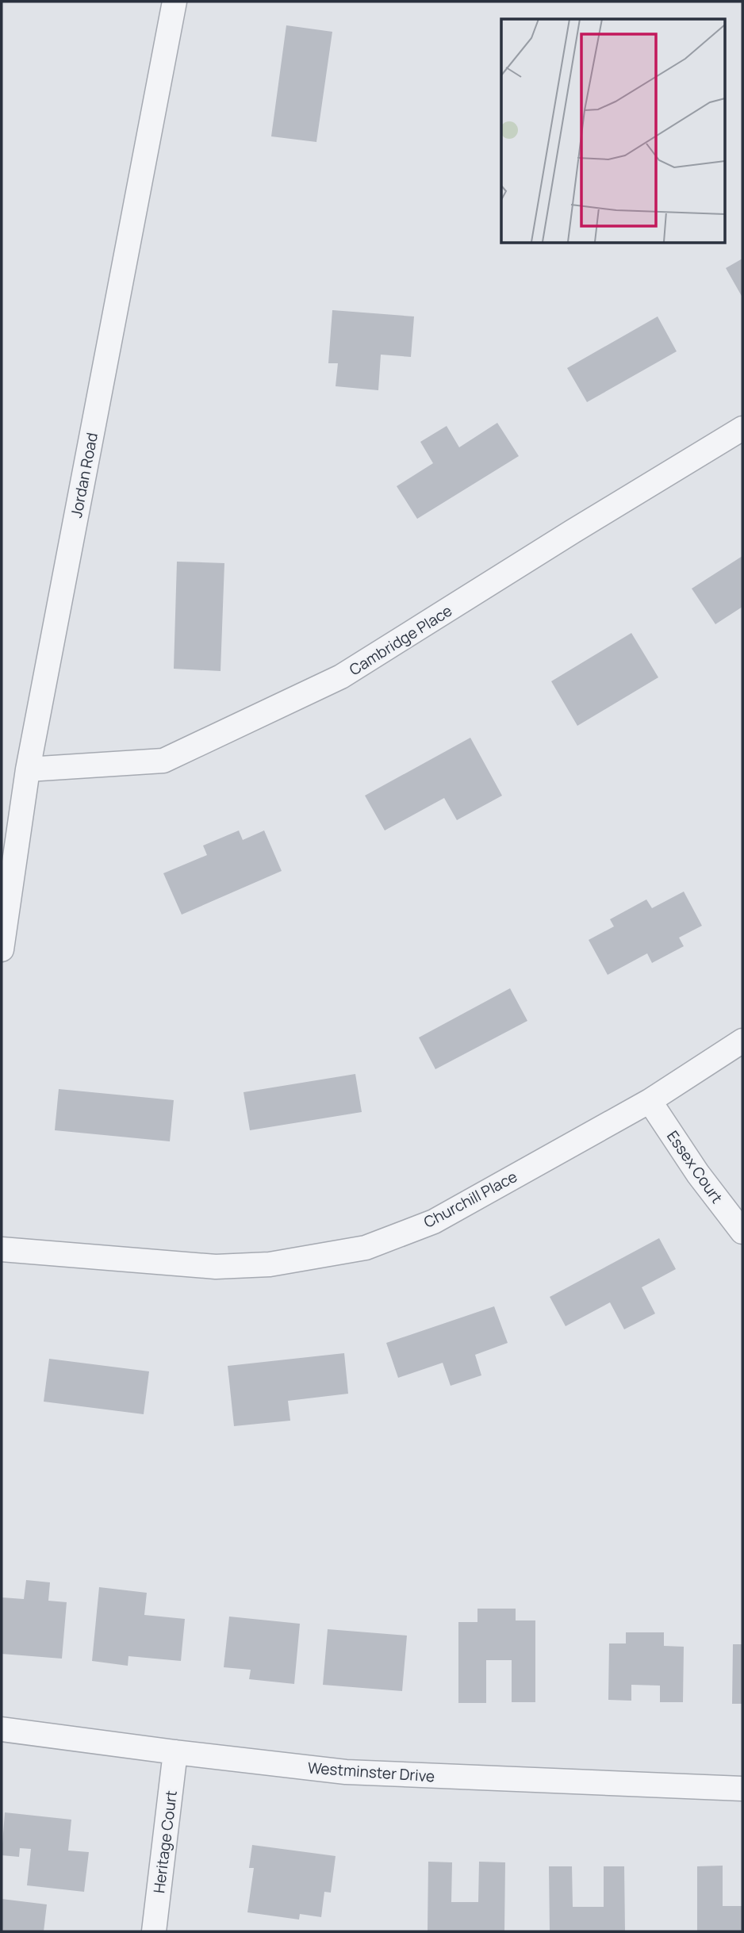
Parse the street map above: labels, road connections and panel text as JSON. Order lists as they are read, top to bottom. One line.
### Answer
{"streets":{"street":["Jordan Road","Cambridge Place","Essex Court","Churchill Place","Westminster Drive","Heritage Court"]},"crossings":[["Jordan Road","Cambridge Place"],["Essex Court","Churchill Place"],["Westminster Drive","Heritage Court"]]}
